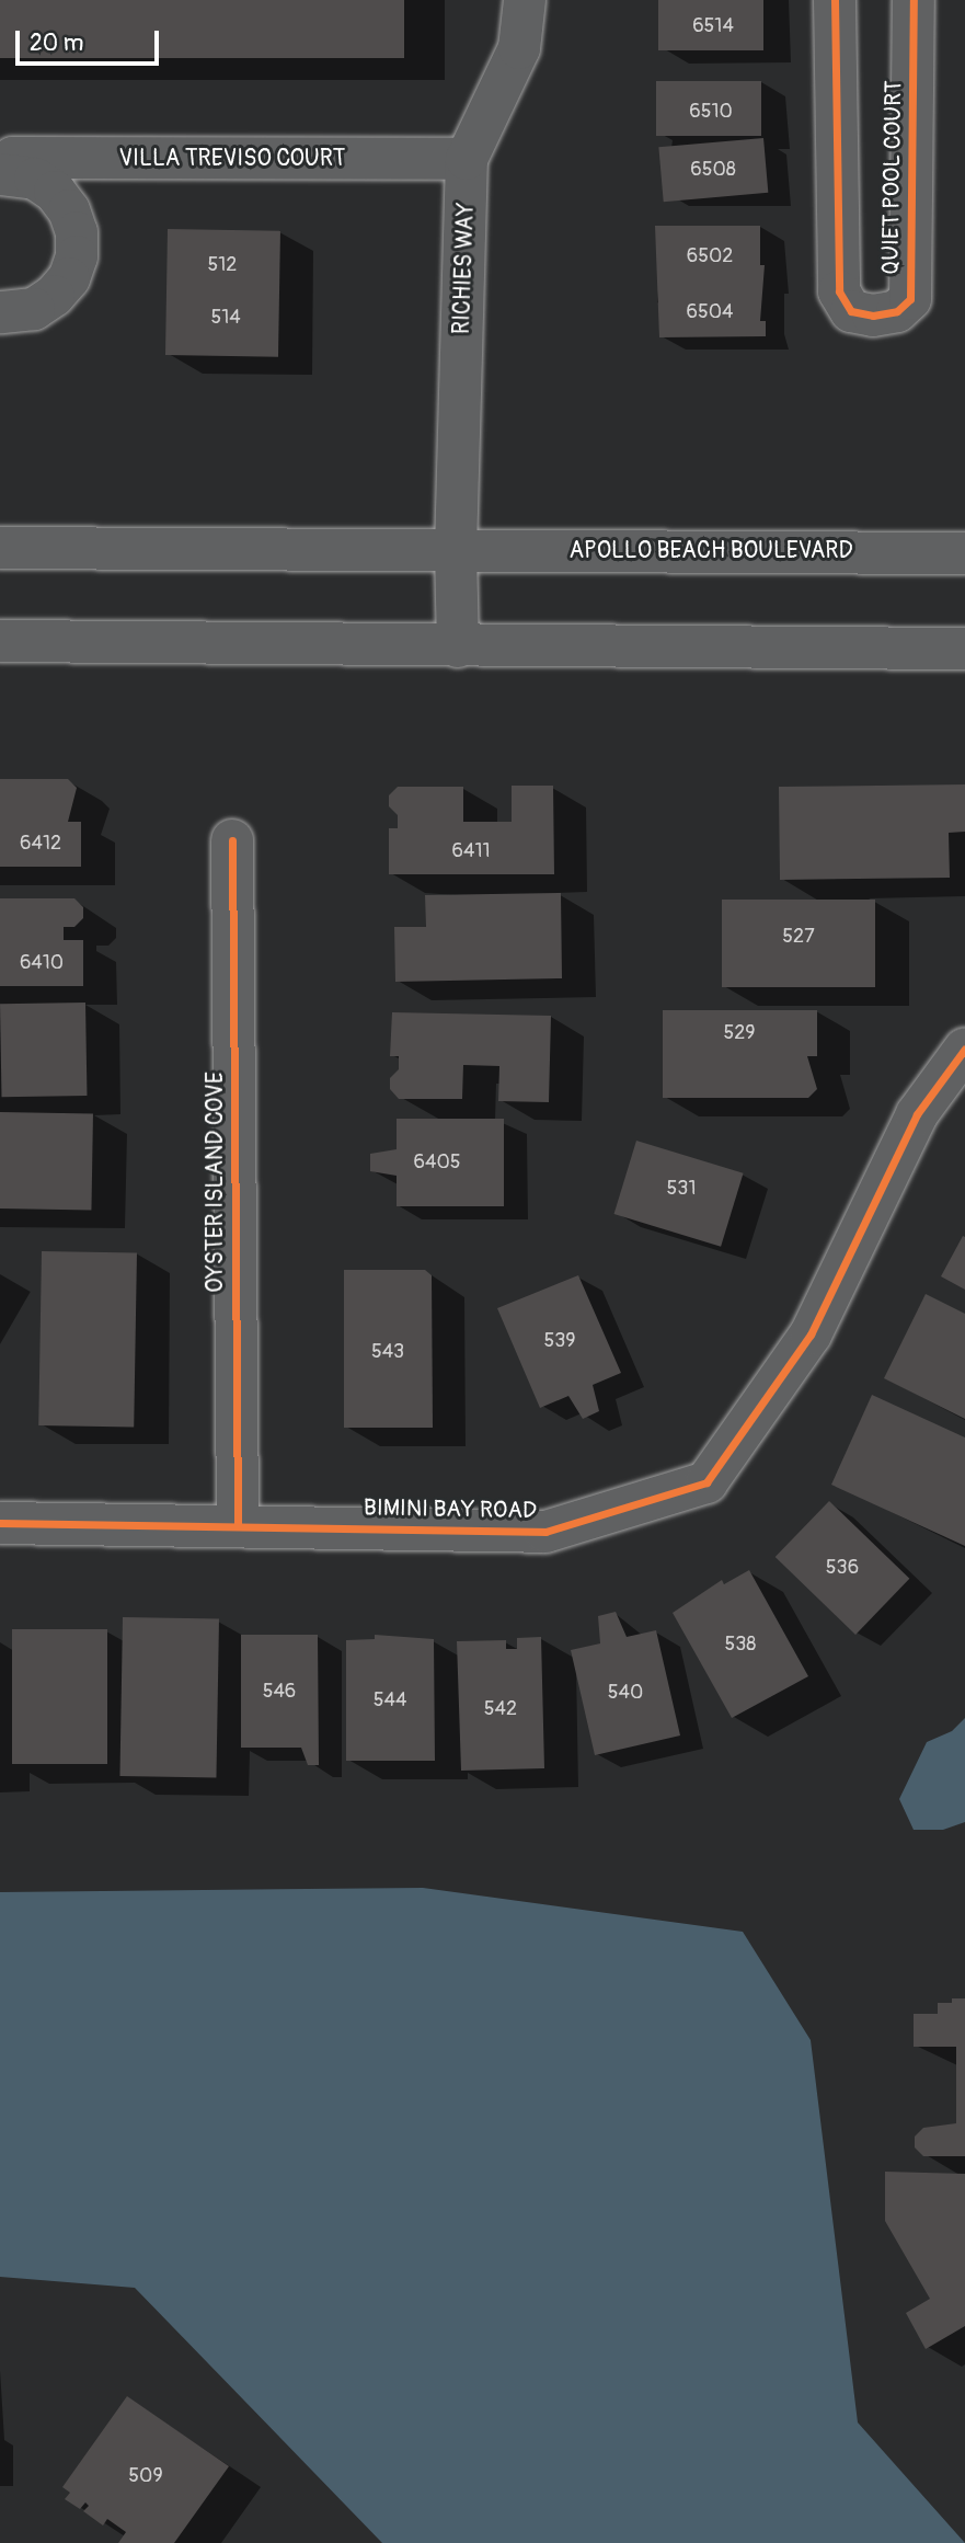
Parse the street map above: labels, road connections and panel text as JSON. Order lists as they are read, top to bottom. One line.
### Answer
{"streets":{"street":["VILLA TREVISO COURT","QUIET POOL COURT","RICHIES WAY","APOLLO BEACH BOULEVARD","OYSTER ISLAND COVE","BIMINI BAY ROAD"]},"crossings":[["VILLA TREVISO COURT","RICHIES WAY"],["RICHIES WAY","APOLLO BEACH BOULEVARD"],["OYSTER ISLAND COVE","BIMINI BAY ROAD"]],"house_numbers":["6514","6510","6508","6502","512","6504","514","6412","6411","527","6410","529","6405","531","539","543","536","538","546","540","544","542","509"],"scale_bar":"20 m"}
